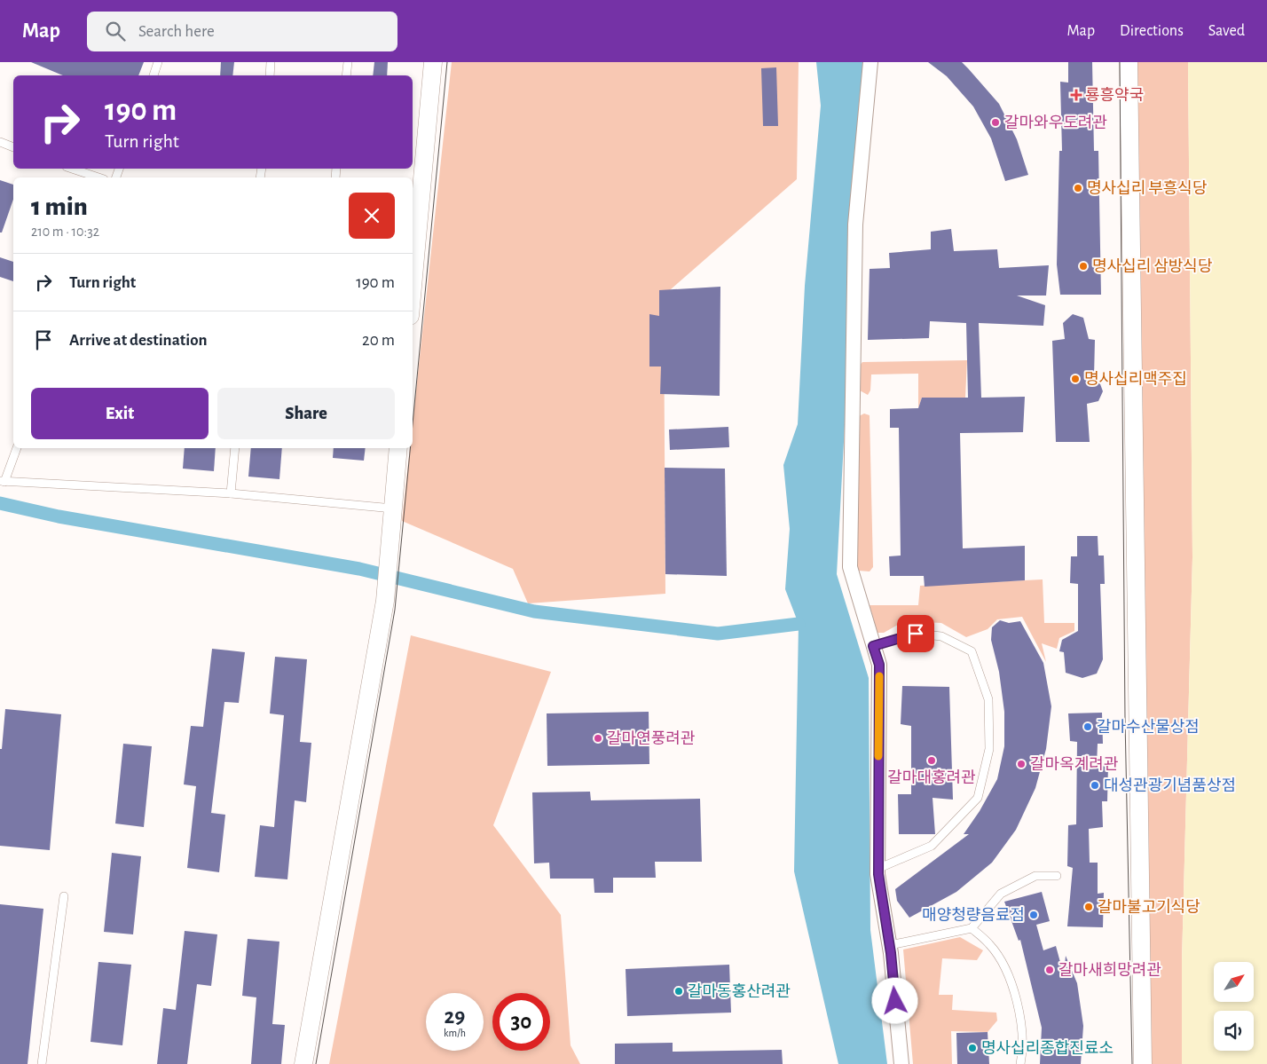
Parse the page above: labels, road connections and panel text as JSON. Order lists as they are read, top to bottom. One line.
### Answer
{"places":{"health":["룡흥약국"],"other":["갈마와우도려관","명사십리 부흥식당","명사십리 삼방식당","명사십리맥주집","갈마수산물상점","갈마연풍려관","갈마대홍려관","갈마옥계려관","대성관광기념품상점","갈마불고기식당","매양청량음료점","갈마새희망려관","갈마동홍산려관","명사십리종합진료소"]},"north":"top right","page":{"header":"Map","search":"Search here","nav":["Map","Directions","Saved"],"turn":["190 m","Turn right"],"heading":["1 min","210 m · 10:32"],"list":[{"name":"Turn right","value":"190 m"},{"name":"Arrive at destination","value":"20 m"}],"buttons":["Exit","Share"],"speed":"29 km/h","limit":"30"}}
